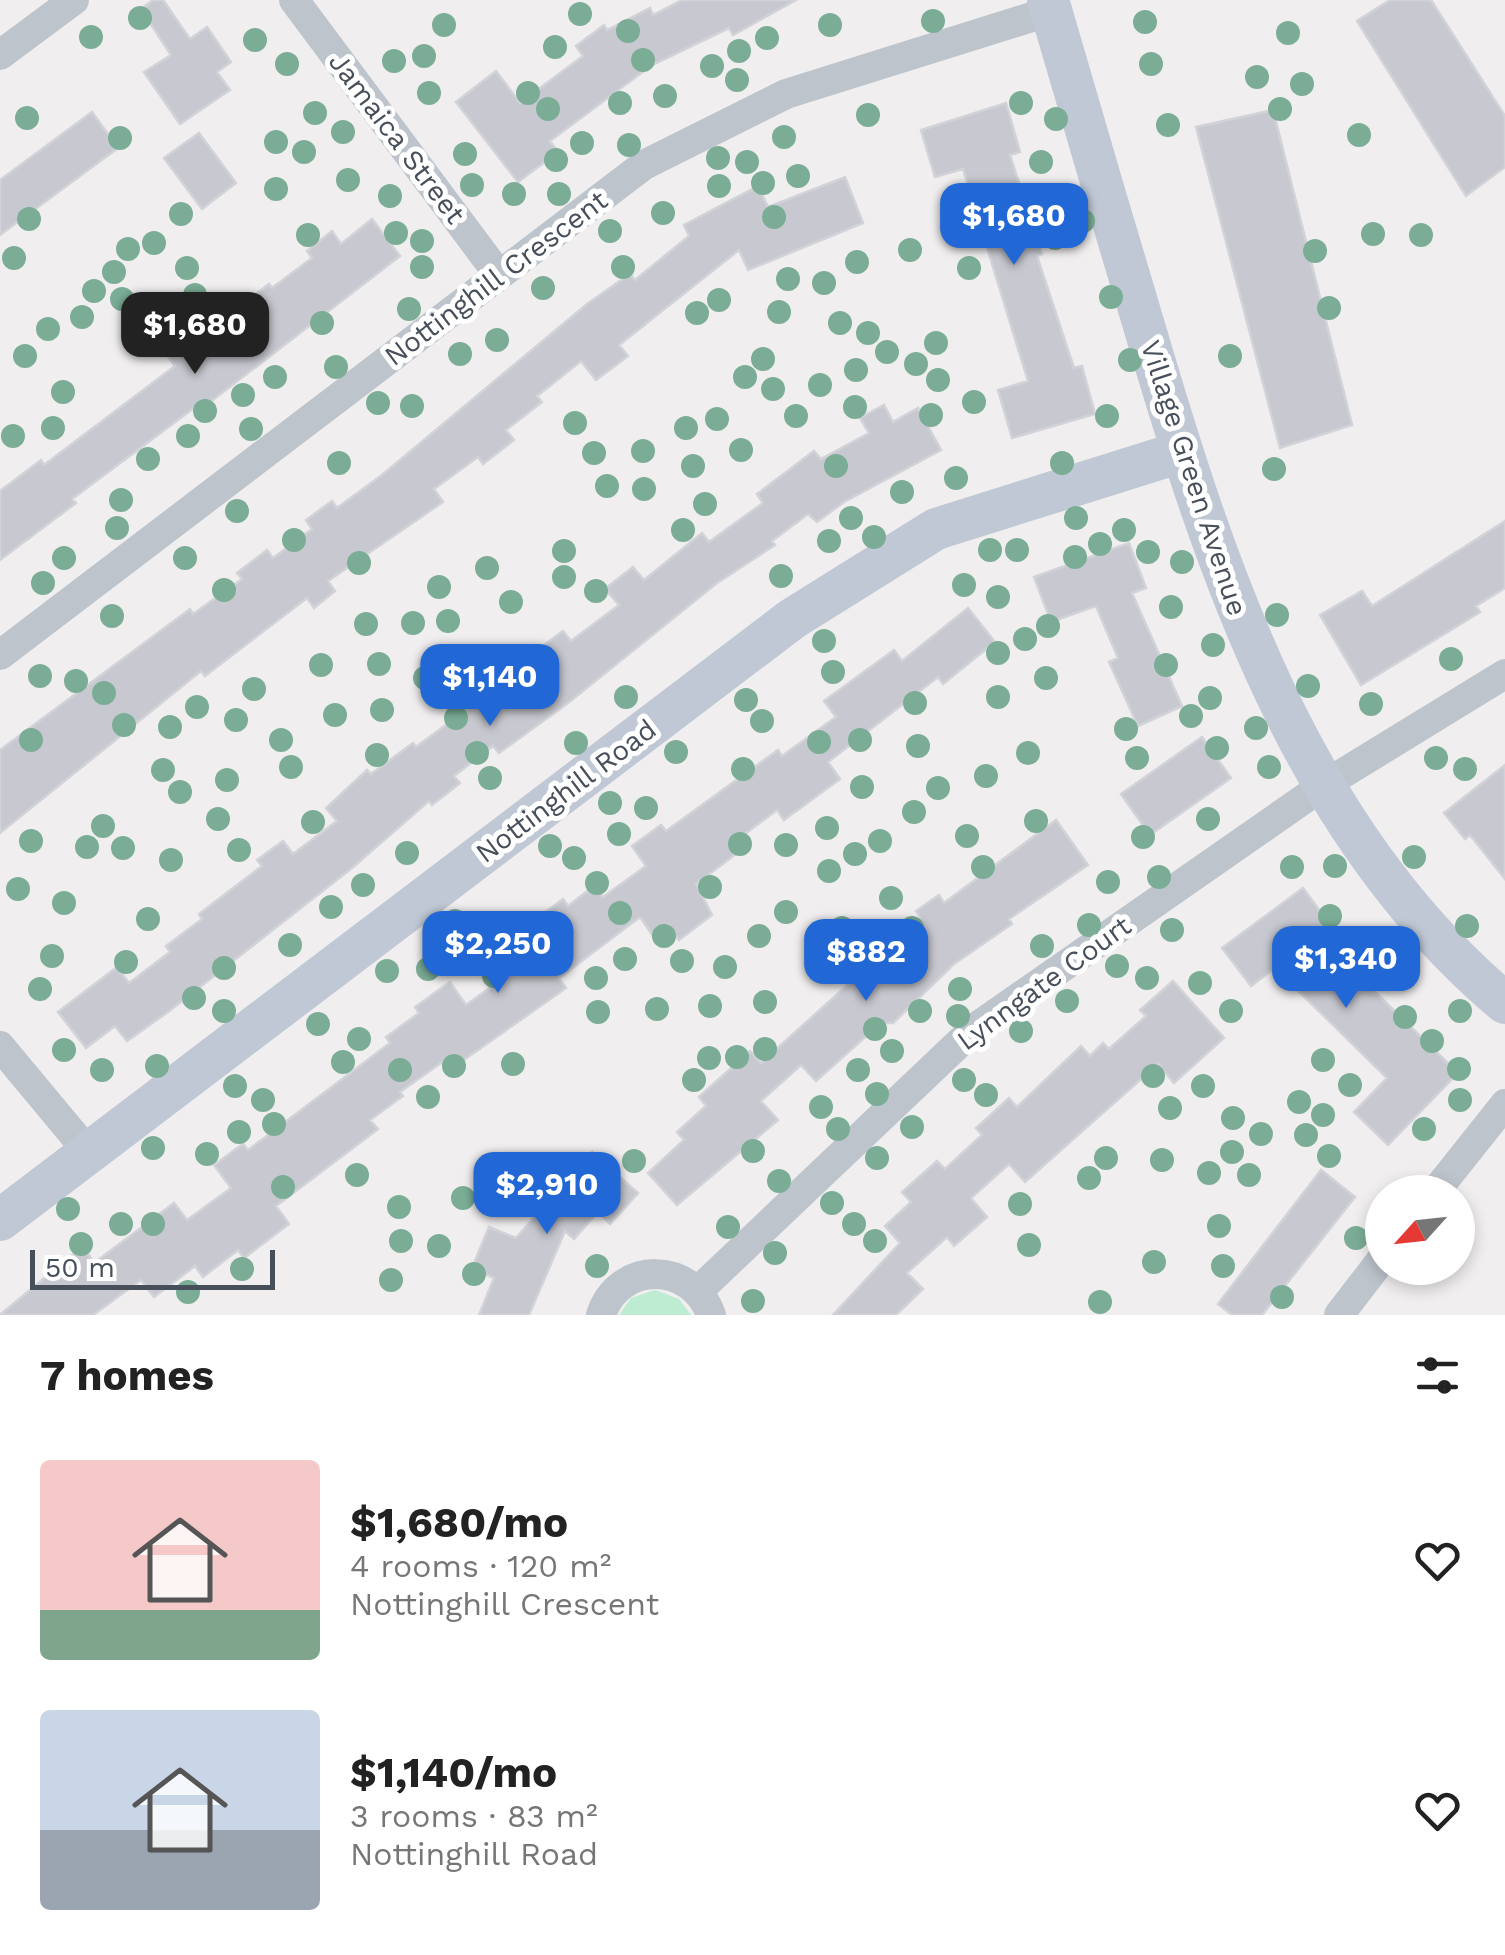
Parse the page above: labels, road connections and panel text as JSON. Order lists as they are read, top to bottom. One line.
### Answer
{"streets":{"street":["Jamaica Street","Nottinghill Crescent","Village Green Avenue","Nottinghill Road","Lynngate Court"]},"crossings":[["Jamaica Street","Nottinghill Crescent"],["Nottinghill Crescent","Village Green Avenue"],["Village Green Avenue","Nottinghill Road"],["Village Green Avenue","Lynngate Court"]],"scale_bar":"50 m","north":"bottom left","page":{"price":["$1,680","$1,680","$1,140","$2,250","$882","$1,340","$2,910"],"scale":"50 m","heading":"7 homes","list":[{"name":"$1,680/mo","note":"4 rooms · 120 m² · Nottinghill Crescent"},{"name":"$1,140/mo","note":"3 rooms · 83 m² · Nottinghill Road"}]}}
